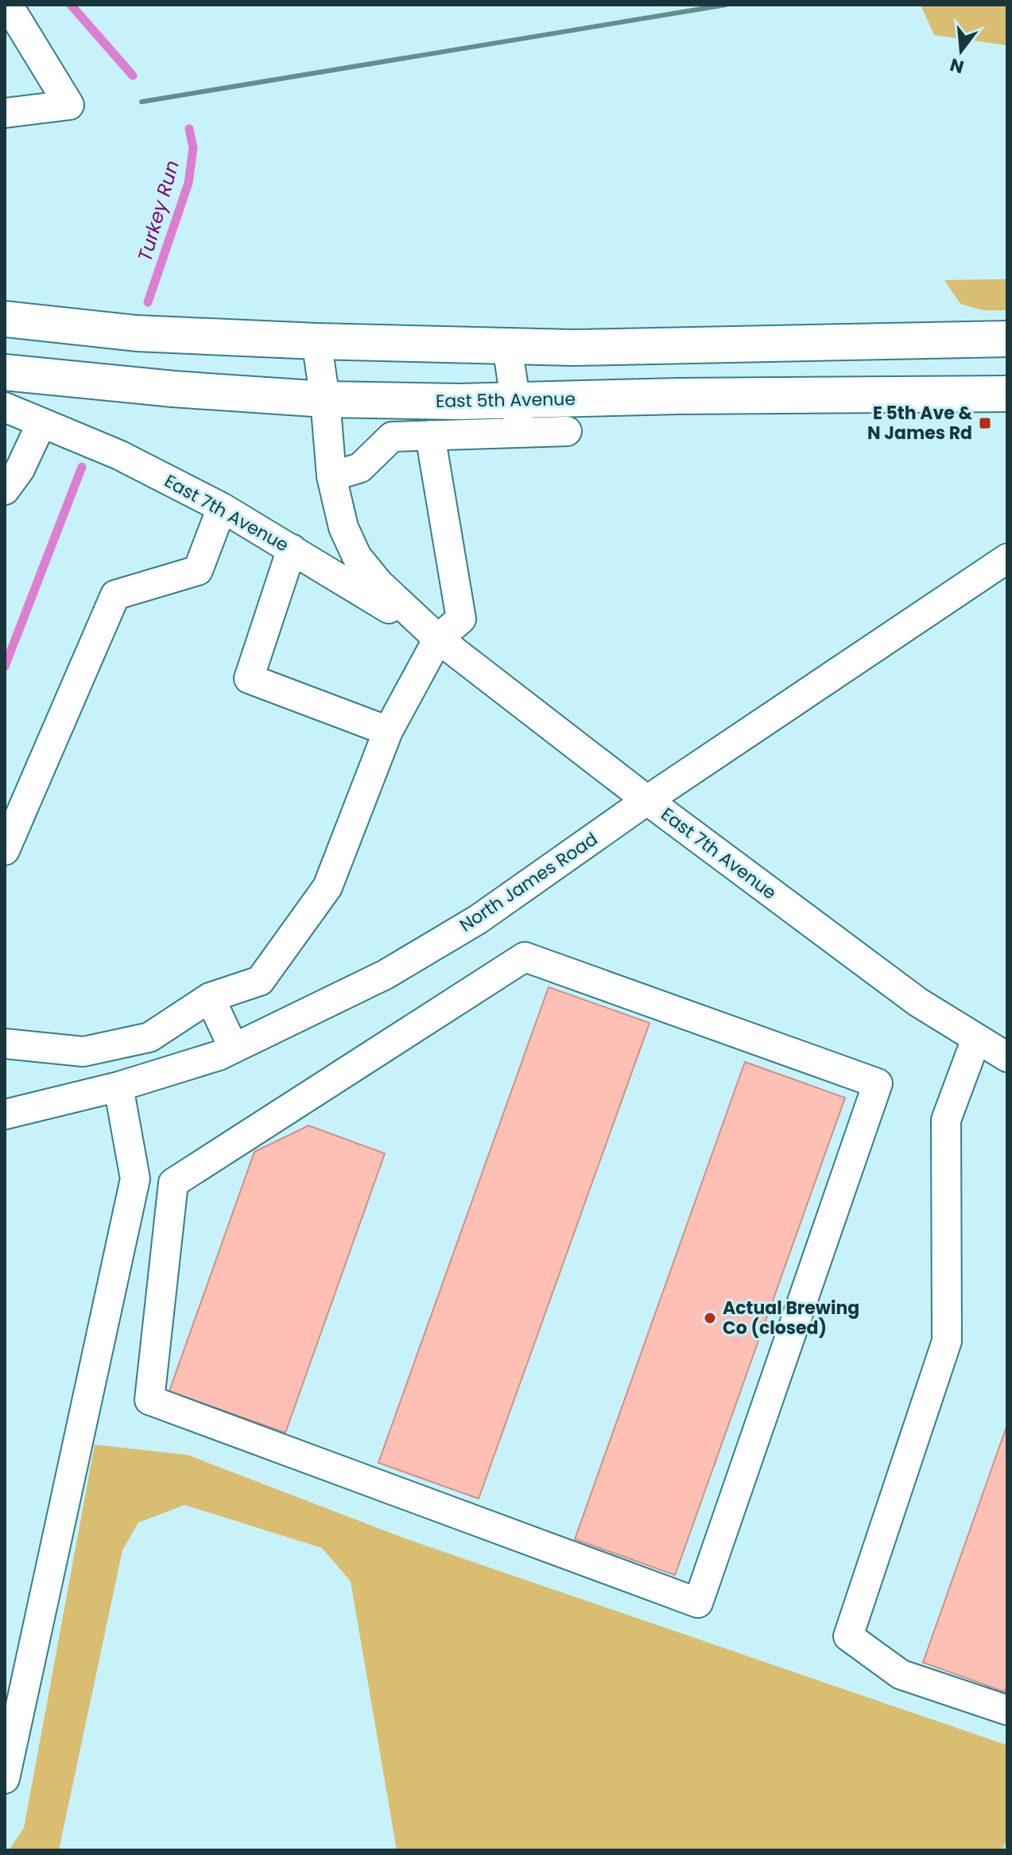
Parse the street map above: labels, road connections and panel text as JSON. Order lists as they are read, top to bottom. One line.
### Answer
{"streets":{"main road":["East 5th Avenue"],"street":["East 7th Avenue","North James Road"]},"crossings":[["East 5th Avenue","East 7th Avenue"],["East 7th Avenue","North James Road"]],"water":["Turkey Run"],"places":{"transit":["E 5th Ave & N James Rd"],"other":["Actual Brewing Co (closed)"]},"north":"bottom"}
